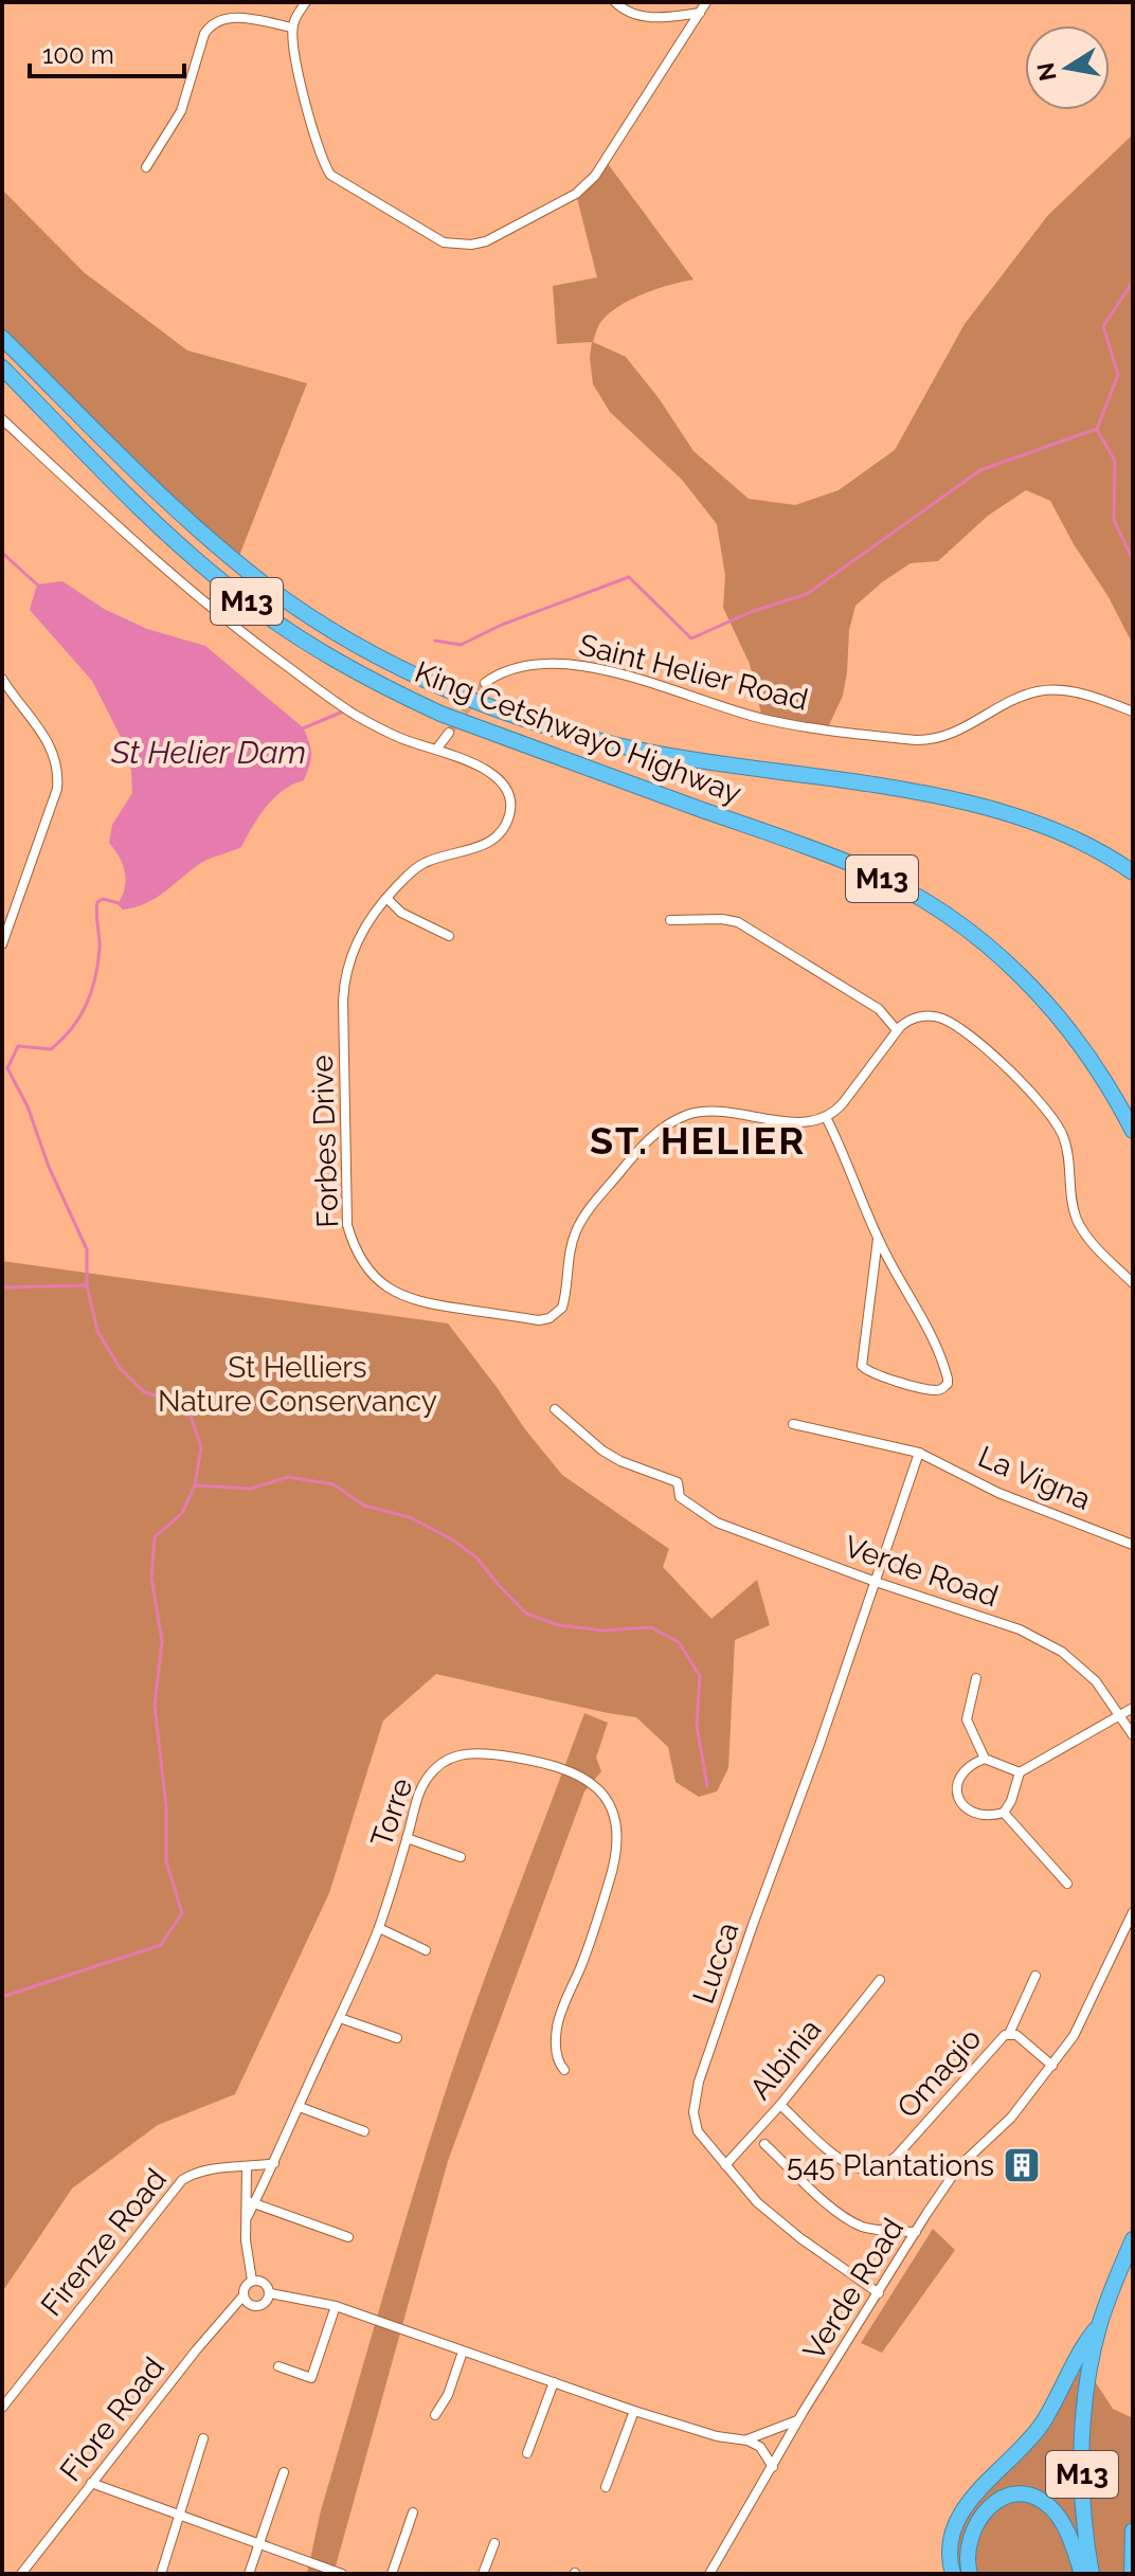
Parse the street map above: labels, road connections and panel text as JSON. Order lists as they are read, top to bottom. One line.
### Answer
{"streets":{"highway":["M13","King Cetshwayo Highway"],"street":["Saint Helier Road","Forbes Drive","La Vigna","Verde Road","Torre","Lucca","Albinia","Omagio","Firenze Road","Fiore Road"]},"crossings":[["Verde Road","Lucca"],["Verde Road","Omagio"],["Torre","Firenze Road"],["Lucca","Albinia"],["Albinia","Omagio"]],"districts":["ST. HELIER"],"water":["St Helier Dam"],"parks":["St Helliers Nature Conservancy"],"places":{"building":["545 Plantations"]},"scale_bar":"100 m","north":"left"}
